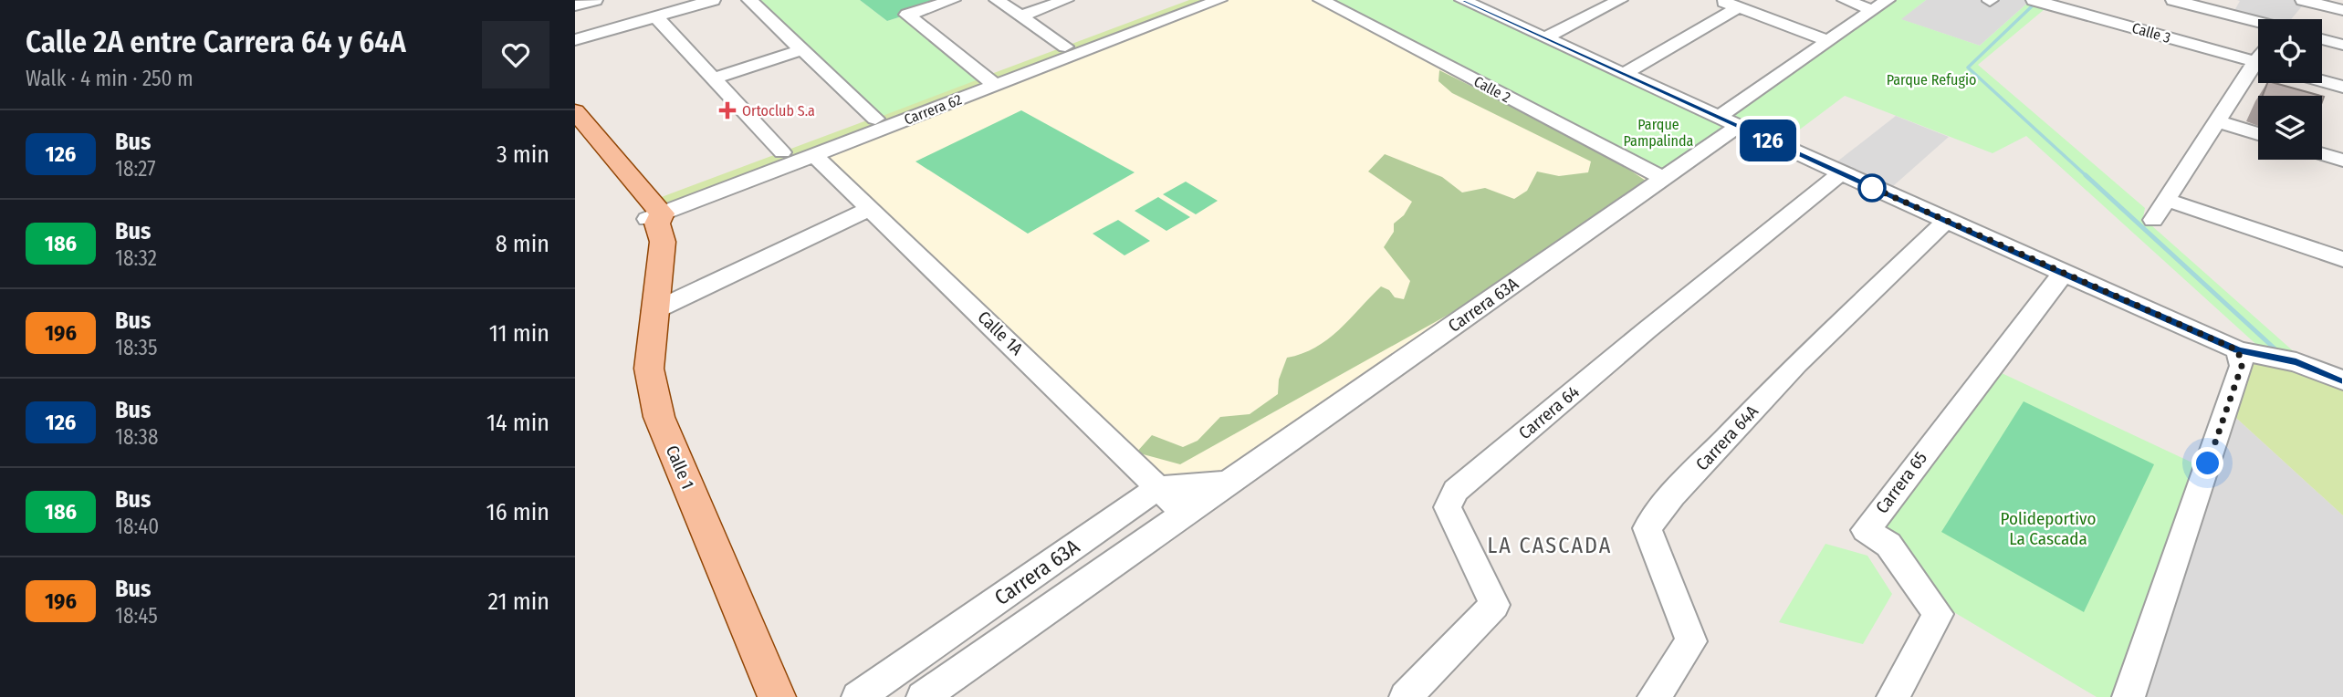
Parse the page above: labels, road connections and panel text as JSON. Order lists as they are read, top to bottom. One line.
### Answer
{"streets":{"main road":["Calle 1"],"street":["Calle 3","Calle 2","Carrera 62","Carrera 63A","Calle 1A","Carrera 64","Carrera 64A","Carrera 65"]},"crossings":[["Calle 2","Carrera 63A"],["Carrera 62","Calle 1A"],["Carrera 62","Calle 1"],["Carrera 63A","Calle 1A"]],"districts":["LA CASCADA"],"parks":["Parque Refugio","Parque Pampalinda","Polideportivo La Cascada"],"places":{"health":["Ortoclub S.a"]},"lines":["bus line 126"],"page":{"heading":["Calle 2A entre Carrera 64 y 64A","Walk · 4 min · 250 m"],"on_map":"126","list":[{"mark":"126","name":"Bus","note":"18:27","value":"3 min"},{"mark":"186","name":"Bus","note":"18:32","value":"8 min"},{"mark":"196","name":"Bus","note":"18:35","value":"11 min"},{"mark":"126","name":"Bus","note":"18:38","value":"14 min"},{"mark":"186","name":"Bus","note":"18:40","value":"16 min"},{"mark":"196","name":"Bus","note":"18:45","value":"21 min"}]}}
